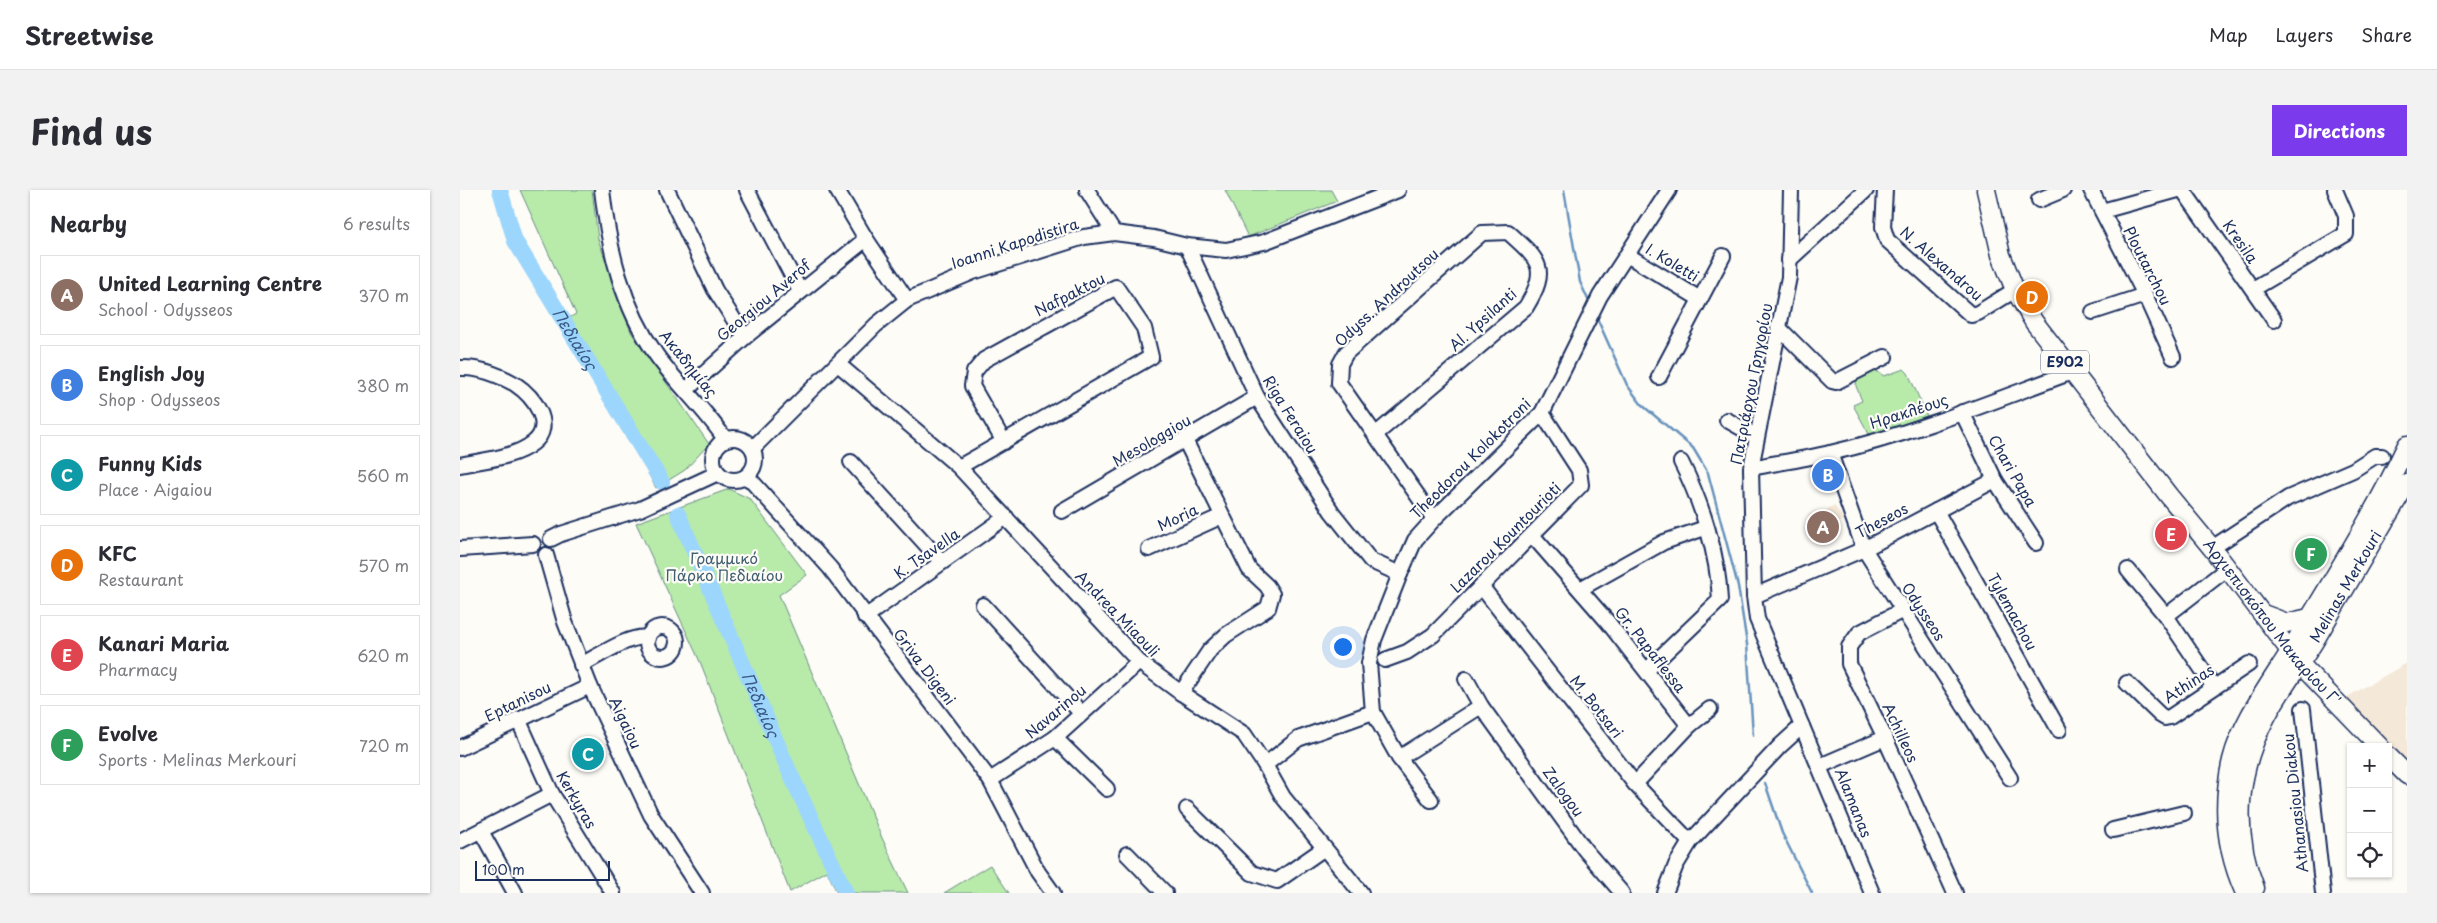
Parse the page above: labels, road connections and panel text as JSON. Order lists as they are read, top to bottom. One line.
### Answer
{"streets":{"main road":["E902","Melinas Merkouri","Αρχιεπισκόπου Μακαρίου Γ'"],"street":["Kresila","Ioanni Kapodistira","I. Koletti","N. Alexandrou","Ploutarchou","Nafpaktou","Odyss. Androutsou","Georgiou Averof","Al. Ypsilanti","Ακαδημίας","Πατριάρχου Γρηγορίου","Ηρακλέους","Riga Feraiou","Mesologgiou","Theodorou Kolokotroni","Chari Papa","Moria","Theseos","Lazarou Kountourioti","K. Tsavella","Odysseos","Tylemachou","Andrea Miaouli","Gr. Papaflessa","Griva Digeni","Athinas","Eptanisou","M. Botsari","Navarinou","Aigaiou","Achilleos","Zalogou","Kerkyras","Alamanas","Athanasiou Diakou"]},"crossings":[["Ioanni Kapodistira","Ακαδημίας"],["Ioanni Kapodistira","Riga Feraiou"],["Ioanni Kapodistira","Andrea Miaouli"],["Ioanni Kapodistira","Griva Digeni"],["I. Koletti","Theodorou Kolokotroni"],["N. Alexandrou","Αρχιεπισκόπου Μακαρίου Γ'"],["Nafpaktou","Andrea Miaouli"],["Odyss. Androutsou","Al. Ypsilanti"],["Odyss. Androutsou","Theodorou Kolokotroni"],["Georgiou Averof","Ακαδημίας"],["Ακαδημίας","Griva Digeni"],["Πατριάρχου Γρηγορίου","Ηρακλέους"],["Πατριάρχου Γρηγορίου","Theseos"],["Πατριάρχου Γρηγορίου","Alamanas"],["Ηρακλέους","Chari Papa"],["Ηρακλέους","Odysseos"],["Ηρακλέους","Αρχιεπισκόπου Μακαρίου Γ'"],["Riga Feraiou","Mesologgiou"],["Riga Feraiou","Theodorou Kolokotroni"],["Theodorou Kolokotroni","Lazarou Kountourioti"],["Chari Papa","Theseos"],["Theseos","Odysseos"],["Theseos","Tylemachou"],["Lazarou Kountourioti","Gr. Papaflessa"],["Lazarou Kountourioti","M. Botsari"],["K. Tsavella","Andrea Miaouli"],["K. Tsavella","Griva Digeni"],["Melinas Merkouri","Αρχιεπισκόπου Μακαρίου Γ'"],["Odysseos","Achilleos"],["Andrea Miaouli","Navarinou"],["Griva Digeni","Navarinou"],["Eptanisou","Aigaiou"],["Eptanisou","Kerkyras"]],"water":["Πεδιαίος"],"parks":["Γραμμικό Πάρκο Πεδιαίου"],"scale_bar":"100 m","page":{"header":"Streetwise","nav":["Map","Layers","Share"],"title":"Find us","buttons":"Directions","heading":["Nearby","6 results"],"list":[{"mark":"A","name":"United Learning Centre","note":"School · Odysseos","value":"370 m"},{"mark":"B","name":"English Joy","note":"Shop · Odysseos","value":"380 m"},{"mark":"C","name":"Funny Kids","note":"Place · Aigaiou","value":"560 m"},{"mark":"D","name":"KFC","note":"Restaurant","value":"570 m"},{"mark":"E","name":"Kanari Maria","note":"Pharmacy","value":"620 m"},{"mark":"F","name":"Evolve","note":"Sports · Melinas Merkouri","value":"720 m"}],"pins":["D","B","A","E","F","C"],"map_buttons":["+","−"],"scale":"100 m"}}
